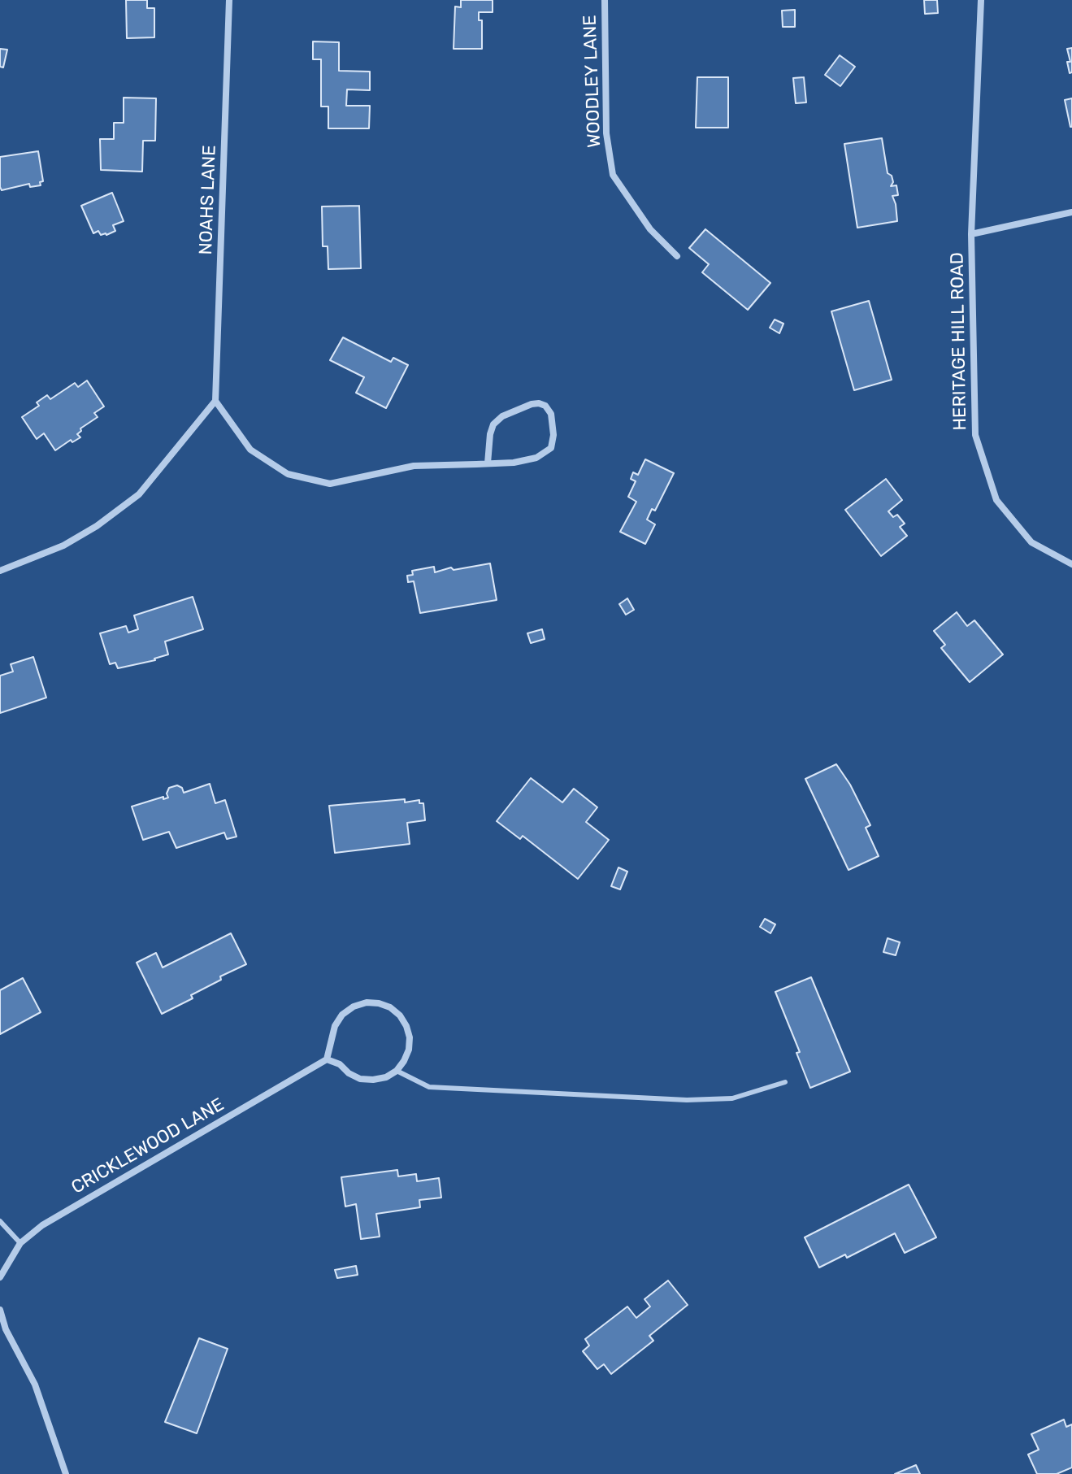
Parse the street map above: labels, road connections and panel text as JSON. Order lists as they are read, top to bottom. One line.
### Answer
{"streets":{"street":["WOODLEY LANE","NOAHS LANE","HERITAGE HILL ROAD","CRICKLEWOOD LANE"]}}
